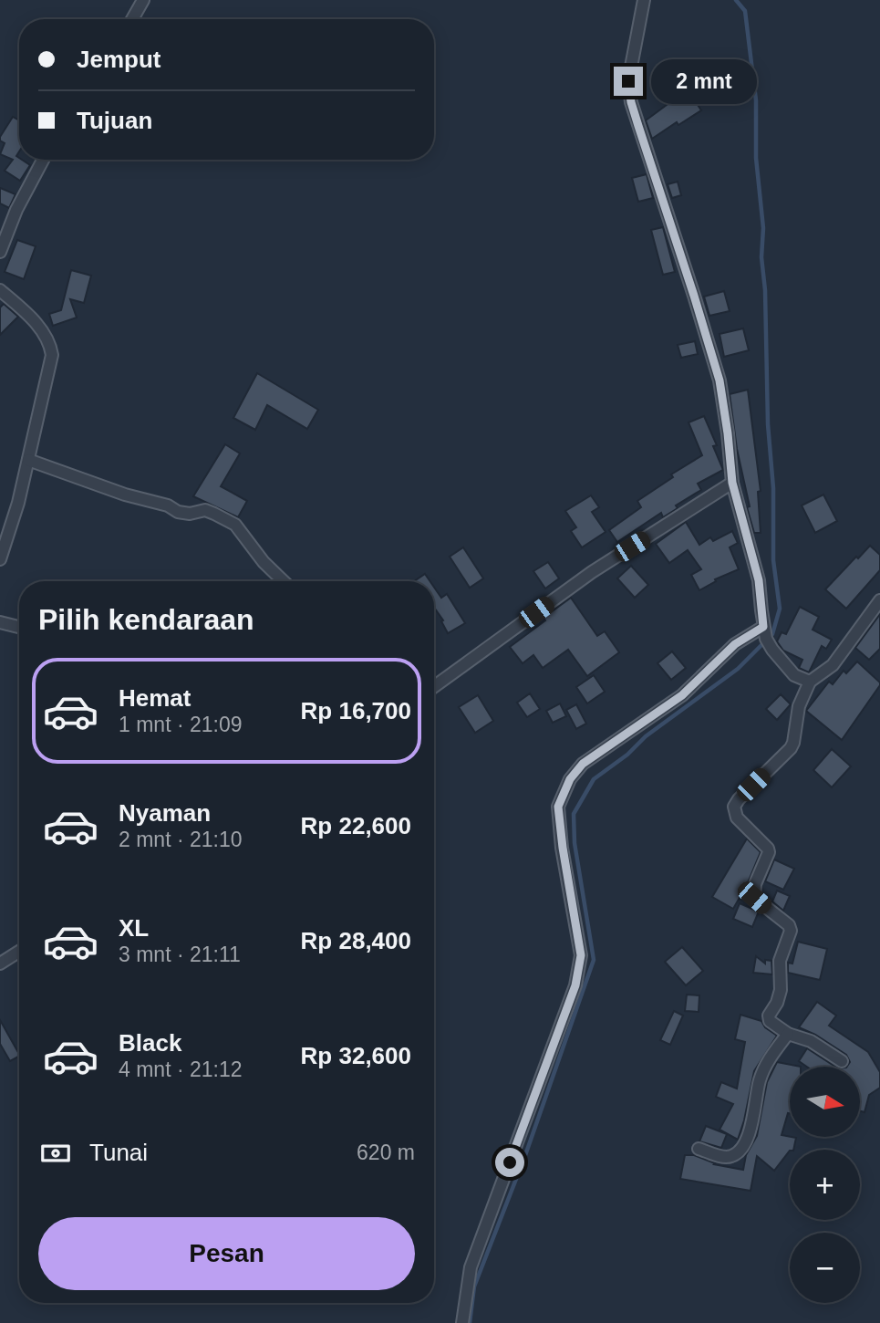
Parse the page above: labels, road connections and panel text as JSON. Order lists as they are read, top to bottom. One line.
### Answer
{"north":"right","page":{"banner":["Jemput","Tujuan"],"bubble":"2 mnt","heading":"Pilih kendaraan","list":[{"name":"Hemat","note":"1 mnt · 21:09","value":"Rp 16,700"},{"name":"Nyaman","note":"2 mnt · 21:10","value":"Rp 22,600"},{"name":"XL","note":"3 mnt · 21:11","value":"Rp 28,400"},{"name":"Black","note":"4 mnt · 21:12","value":"Rp 32,600"}],"map_buttons":["+","−"],"pay":["Tunai","620 m"],"buttons":"Pesan"}}
